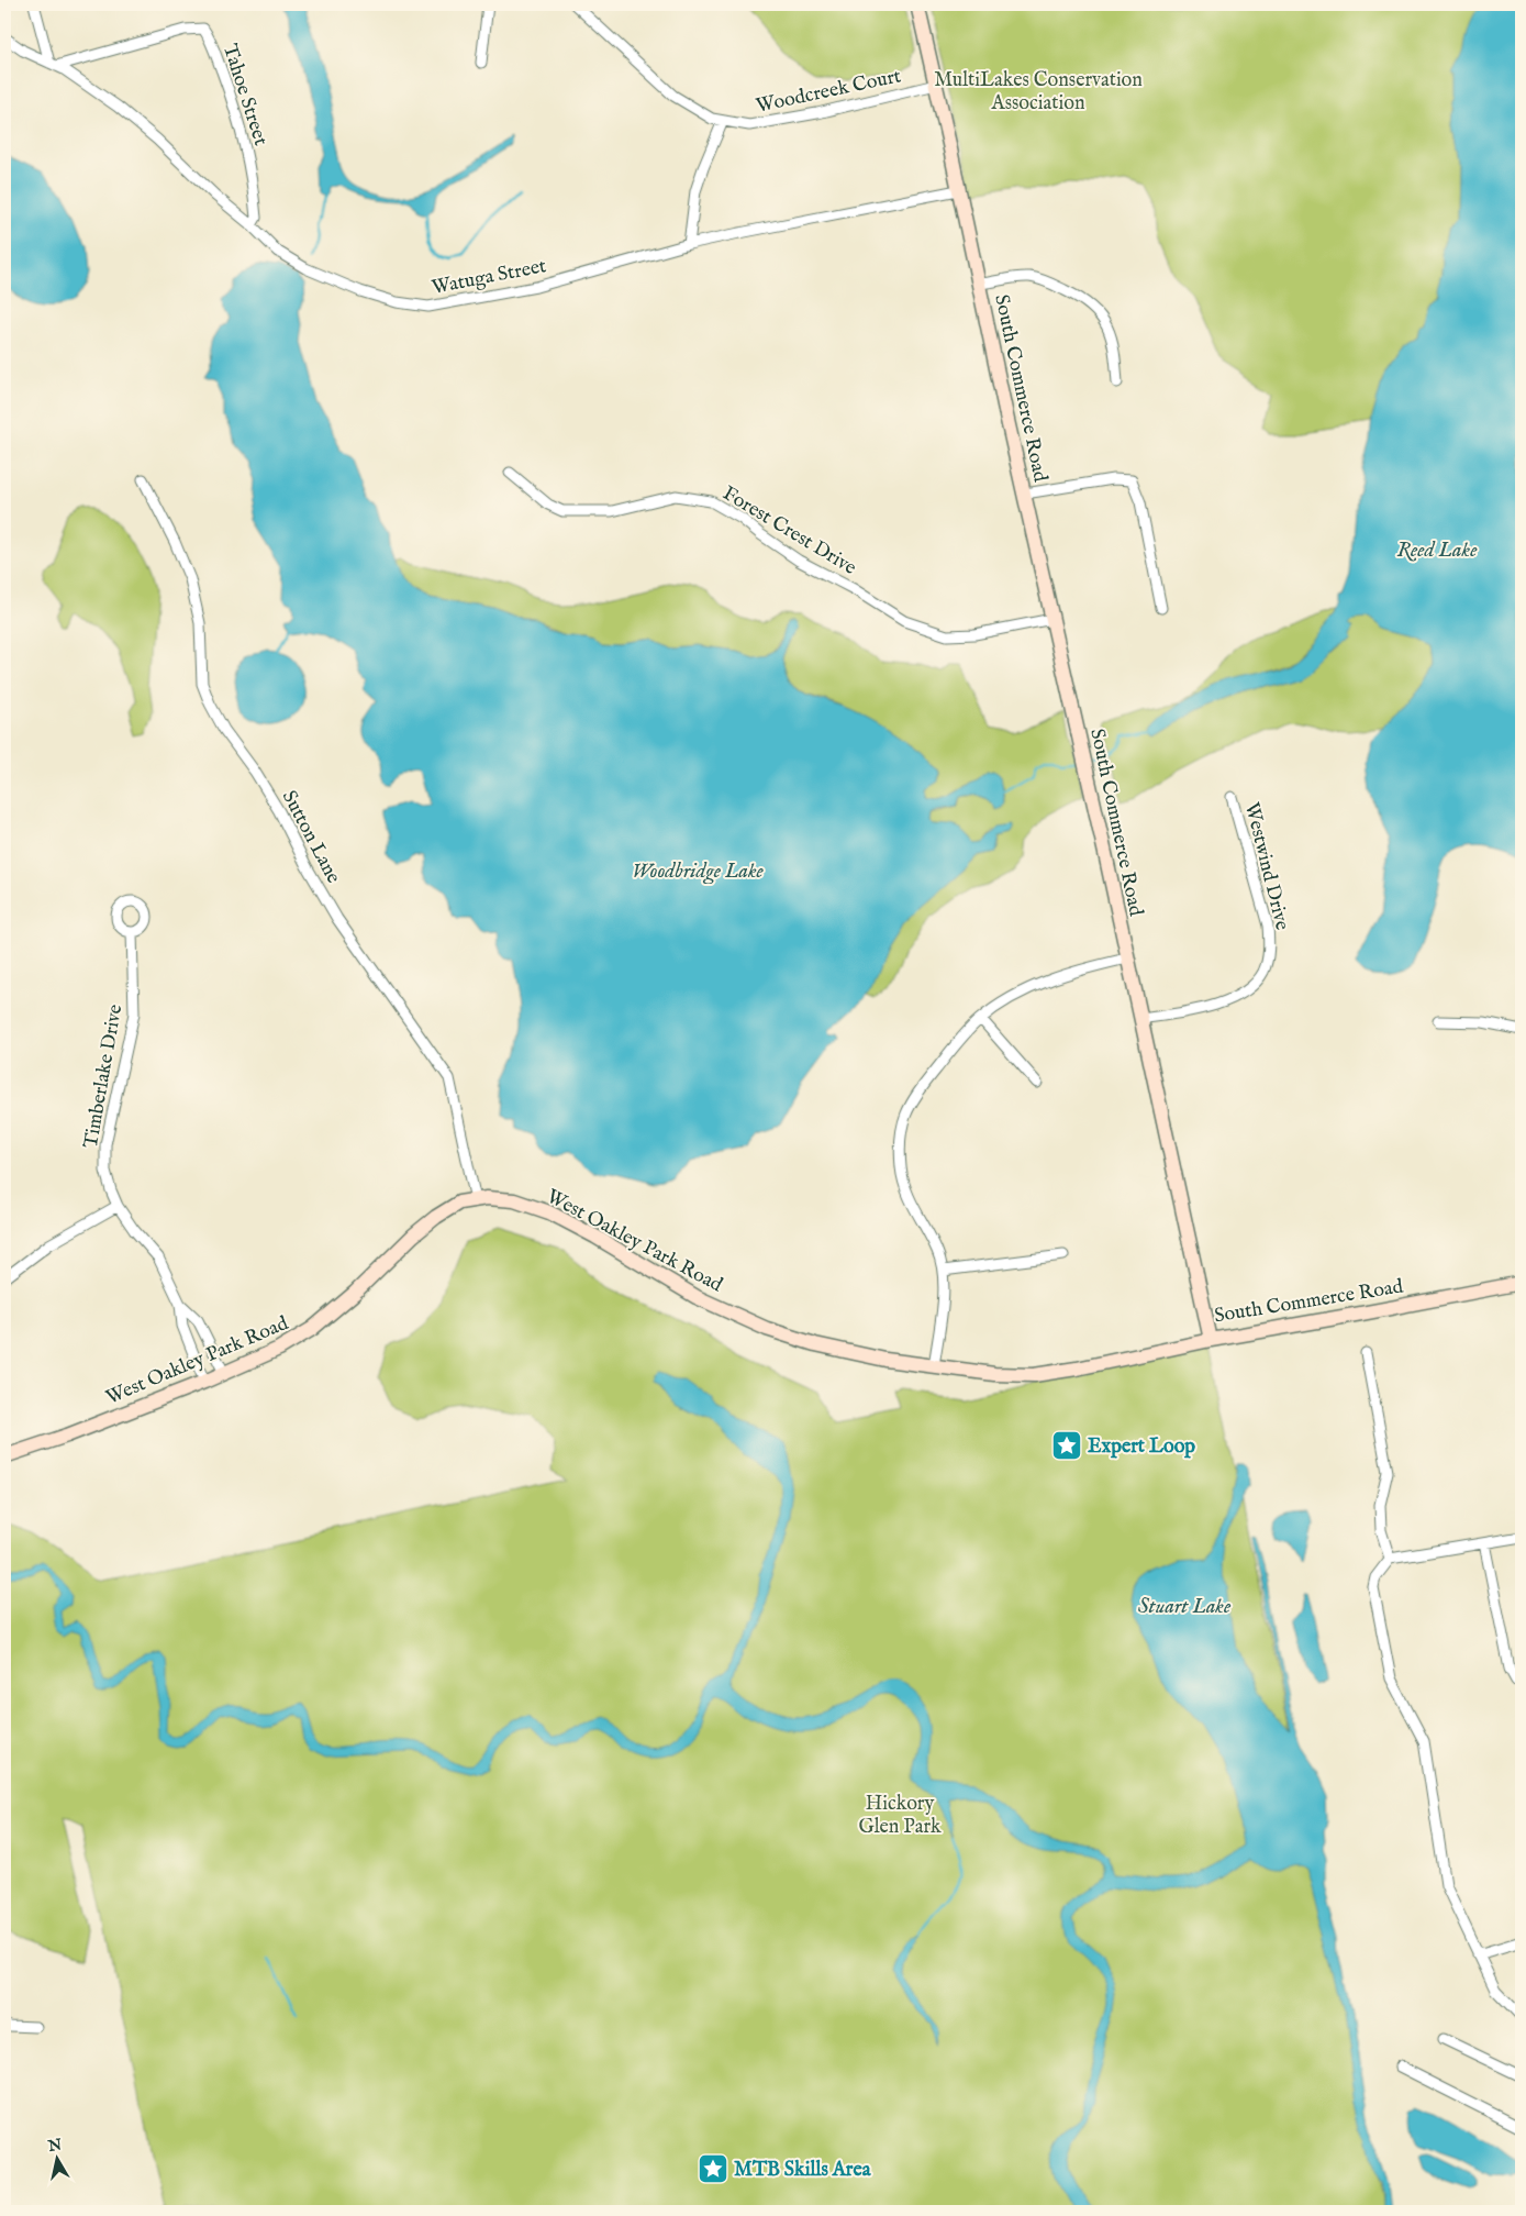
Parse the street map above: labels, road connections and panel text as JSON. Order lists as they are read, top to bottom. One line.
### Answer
{"streets":{"street":["Woodcreek Court","Tahoe Street","Watuga Street","South Commerce Road","Forest Crest Drive","Sutton Lane","Westwind Drive","Timberlake Drive","West Oakley Park Road"]},"crossings":[["Woodcreek Court","South Commerce Road"],["Tahoe Street","Watuga Street"],["Watuga Street","South Commerce Road"],["South Commerce Road","Forest Crest Drive"],["South Commerce Road","Westwind Drive"],["South Commerce Road","West Oakley Park Road"],["Sutton Lane","West Oakley Park Road"],["Timberlake Drive","West Oakley Park Road"]],"water":["Reed Lake","Woodbridge Lake","Stuart Lake"],"parks":["MultiLakes Conservation Association","Hickory Glen Park"],"places":{"place":["Expert Loop","MTB Skills Area"]},"north":"top"}
